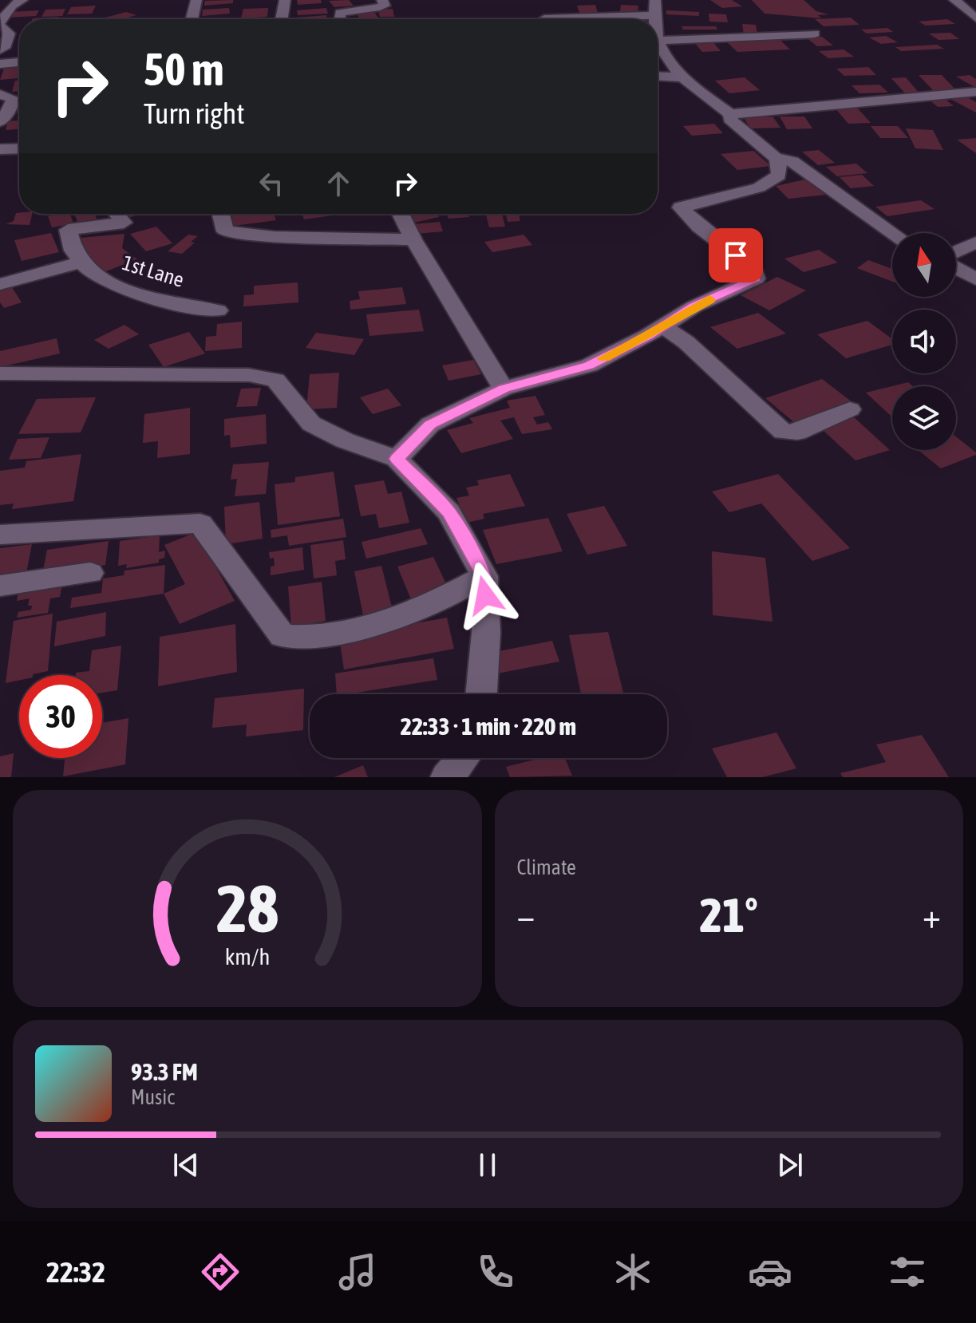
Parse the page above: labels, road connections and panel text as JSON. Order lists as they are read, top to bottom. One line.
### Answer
{"streets":{"street":["1st Lane"]},"north":"top","page":{"turn":["50 m","Turn right"],"limit":"30","trip":"22:33 · 1 min · 220 m","tile":"Climate","heat":["−","21°","+"],"song":["93.3 FM","Music"],"tabs":"22:32","gauge":["28","km/h"]}}
